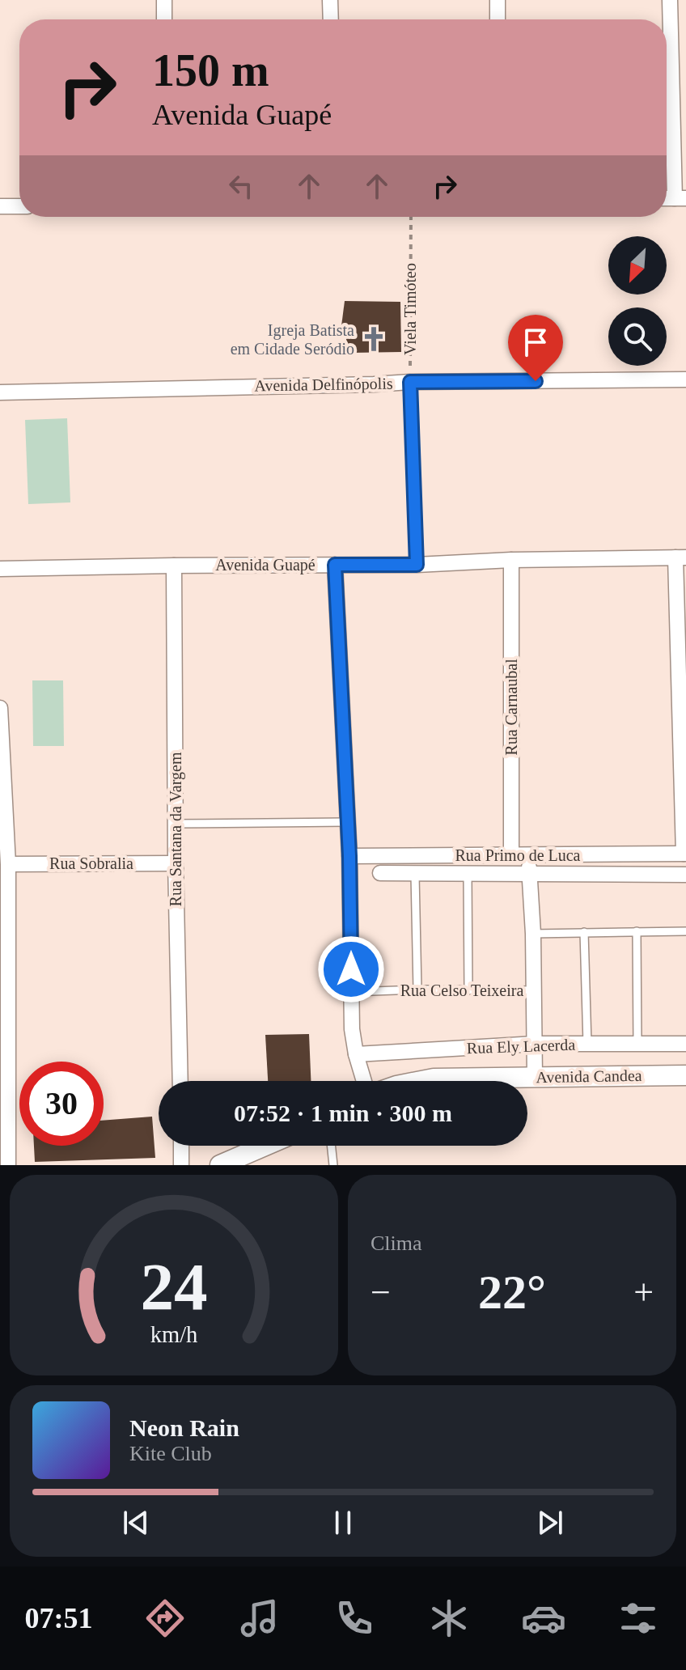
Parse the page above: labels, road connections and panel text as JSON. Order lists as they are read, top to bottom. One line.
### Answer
{"streets":{"main road":["Avenida Candea"],"street":["Avenida Delfinópolis","Avenida Guapé","Rua Carnaubal","Rua Santana da Vargem","Rua Primo de Luca","Rua Sobralia","Rua Ely Lacerda"],"lane":["Rua Celso Teixeira"],"path":["Viela Timóteo"]},"crossings":[["Viela Timóteo","Avenida Delfinópolis"],["Avenida Guapé","Rua Carnaubal"],["Avenida Guapé","Rua Santana da Vargem"],["Rua Carnaubal","Rua Primo de Luca"],["Rua Santana da Vargem","Rua Sobralia"]],"places":{"church":["Igreja Batista em Cidade Seródio"]},"north":"bottom left","page":{"turn":["150 m","Avenida Guapé"],"limit":"30","trip":"07:52 · 1 min · 300 m","tile":"Clima","heat":["−","22°","+"],"song":["Neon Rain","Kite Club"],"tabs":"07:51","gauge":["24","km/h"]}}
